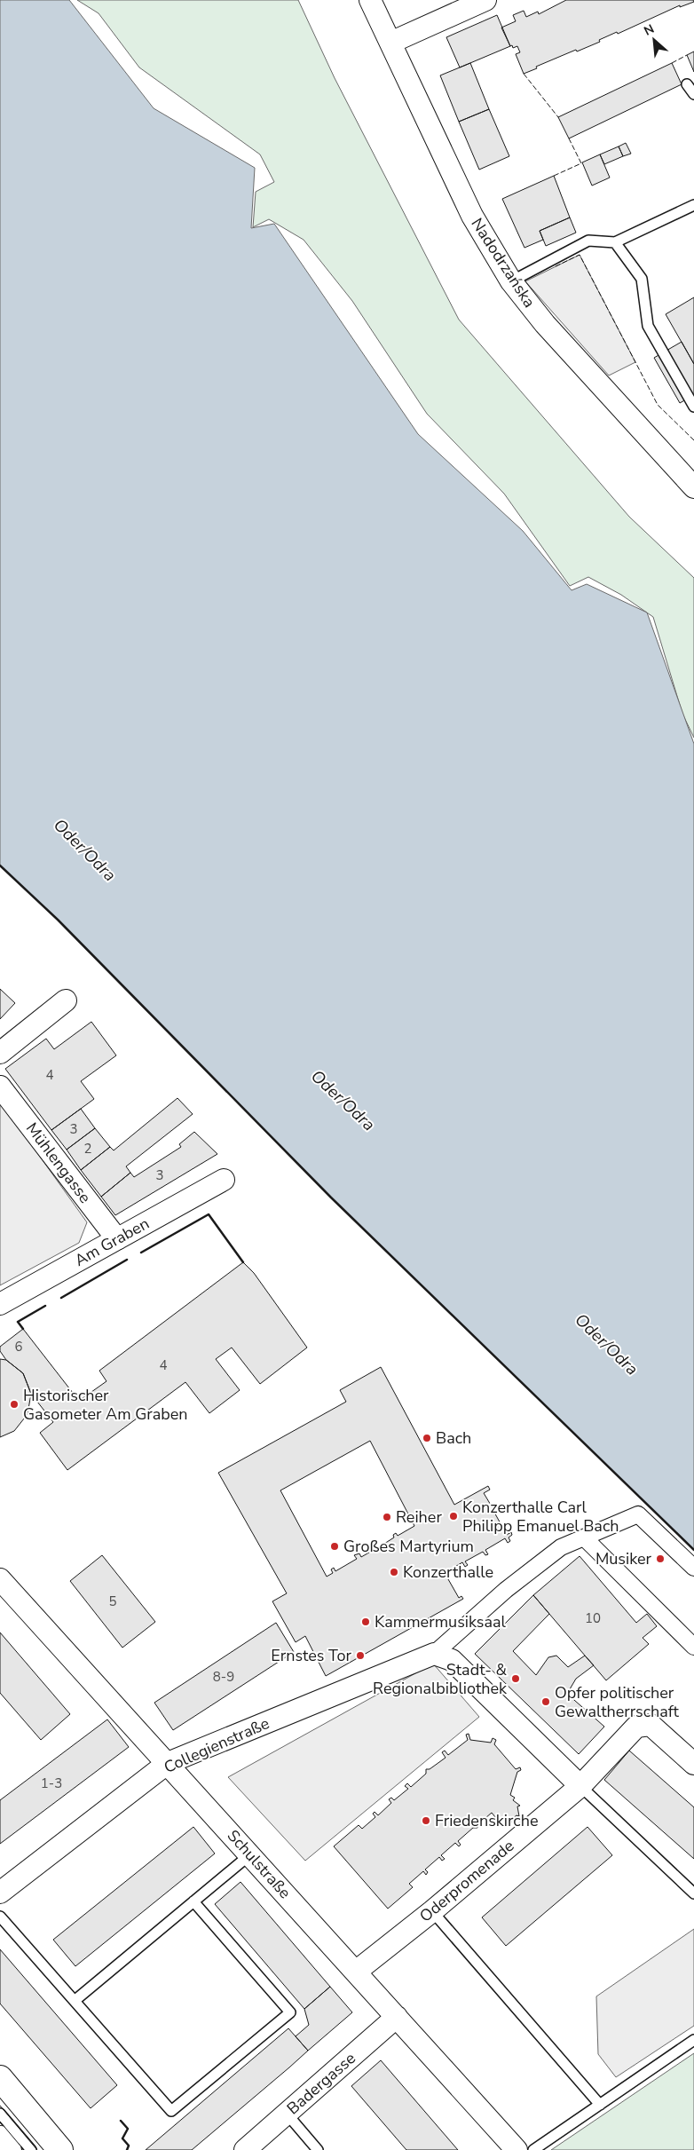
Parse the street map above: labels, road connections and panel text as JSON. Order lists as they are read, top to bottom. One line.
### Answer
{"streets":{"street":["Nadodrzańska","Mühlengasse","Am Graben","Collegienstraße","Schulstraße","Oderpromenade","Badergasse"]},"crossings":[["Mühlengasse","Am Graben"],["Collegienstraße","Schulstraße"],["Schulstraße","Oderpromenade"],["Schulstraße","Badergasse"]],"water":["Oder/Odra"],"places":["Historischer Gasometer Am Graben","Bach","Konzerthalle Carl Philipp Emanuel Bach","Reiher","Großes Martyrium","Musiker","Konzerthalle","Kammermusiksaal","Ernstes Tor","Stadt- & Regionalbibliothek","Opfer politischer Gewaltherrschaft","Friedenskirche"],"house_numbers":["4","3","2","3","6","4","5","10","8-9","1-3"],"north":"top left"}
